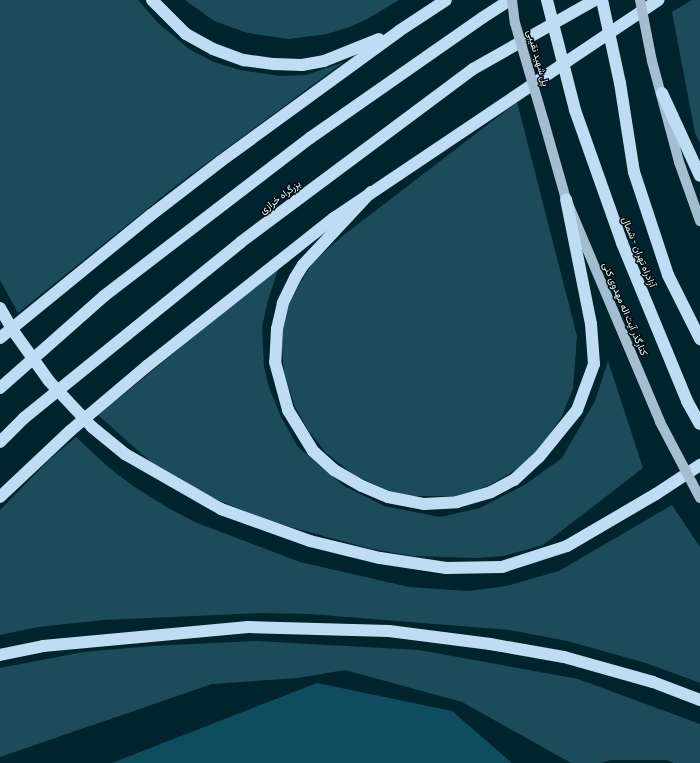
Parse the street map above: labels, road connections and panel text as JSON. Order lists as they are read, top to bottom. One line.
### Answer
{"streets":{"highway":["بزرگراه خرازی","آزادراه تهران - شمال"],"main road":["پل شهید نقیبی","کنارگذر آیت اله مهدوی کنی"]},"crossings":[["پل شهید نقیبی","کنارگذر آیت اله مهدوی کنی"]]}
